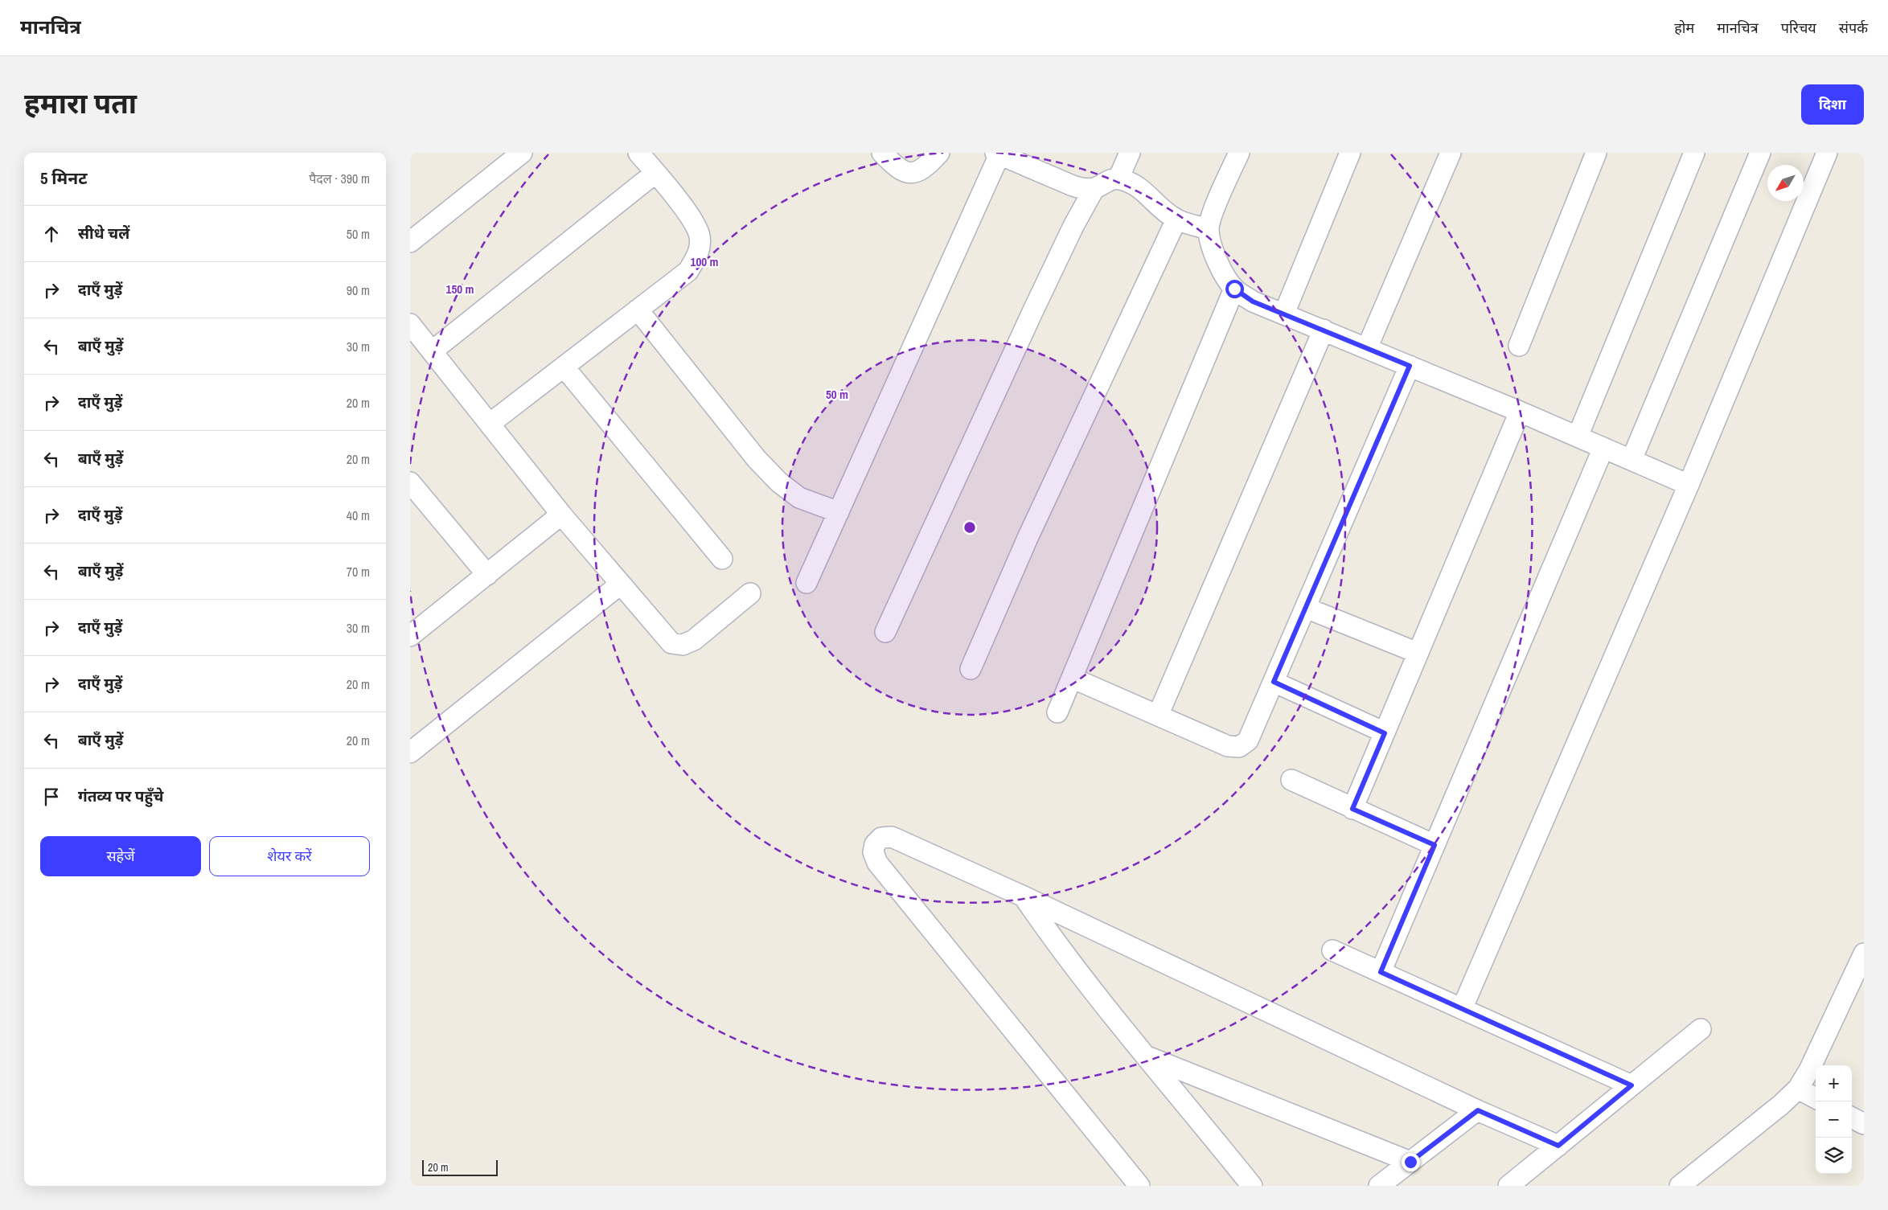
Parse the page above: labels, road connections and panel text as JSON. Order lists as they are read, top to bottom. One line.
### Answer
{"scale_bar":"20 m","north":"bottom left","page":{"header":"मानचित्र","nav":["होम","मानचित्र","परिचय","संपर्क"],"title":"हमारा पता","buttons":["दिशा",["सहेजें","शेयर करें"]],"heading":["5 मिनट","पैदल · 390 m"],"list":[["सीधे चलें","50 m"],["दाएँ मुड़ें","90 m"],["बाएँ मुड़ें","30 m"],["दाएँ मुड़ें","20 m"],["बाएँ मुड़ें","20 m"],["दाएँ मुड़ें","40 m"],["बाएँ मुड़ें","70 m"],["दाएँ मुड़ें","30 m"],["दाएँ मुड़ें","20 m"],["बाएँ मुड़ें","20 m"],"गंतव्य पर पहुँचे"],"map_buttons":["+","−"],"scale":"20 m"},"rings":["100 m","150 m","50 m"]}
